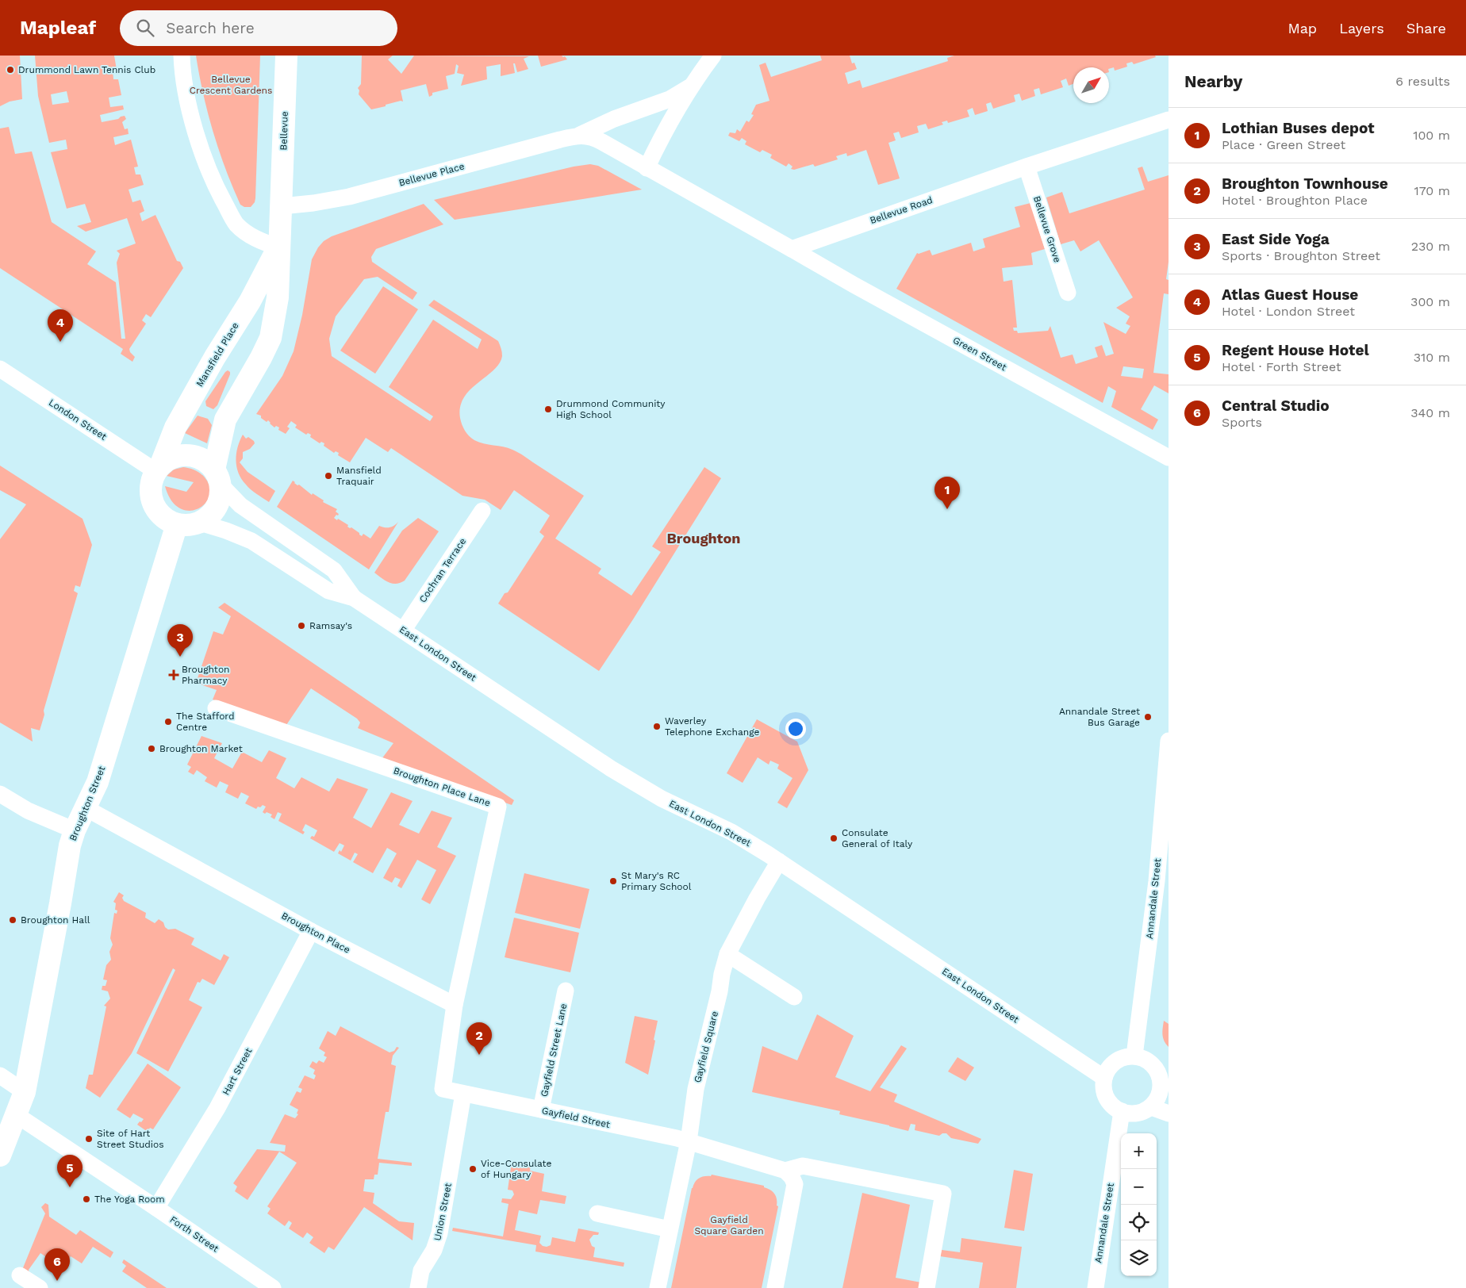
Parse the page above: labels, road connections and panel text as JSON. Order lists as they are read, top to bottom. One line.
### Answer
{"streets":{"main road":["Bellevue","Mansfield Place","Broughton Street"],"street":["Bellevue Place","Bellevue Road","Bellevue Grove","Green Street","London Street","Cochran Terrace","East London Street","Broughton Place Lane","Annandale Street","Broughton Place","Gayfield Square","Gayfield Street Lane","Hart Street","Gayfield Street","Union Street","Forth Street"]},"crossings":[["Bellevue","Bellevue Place"],["Bellevue","Mansfield Place"],["Bellevue Place","Mansfield Place"],["Bellevue Road","Bellevue Grove"],["Bellevue Road","Green Street"],["Mansfield Place","London Street"],["Mansfield Place","East London Street"],["Mansfield Place","Broughton Street"],["London Street","East London Street"],["London Street","Broughton Street"],["Cochran Terrace","East London Street"],["East London Street","Broughton Street"],["East London Street","Annandale Street"],["East London Street","Gayfield Square"],["Broughton Place Lane","Broughton Place"],["Broughton Street","Broughton Place"],["Broughton Street","Forth Street"],["Broughton Place","Hart Street"],["Gayfield Square","Gayfield Street"],["Gayfield Street Lane","Gayfield Street"],["Hart Street","Forth Street"],["Gayfield Street","Union Street"]],"districts":["Broughton"],"parks":["Bellevue Crescent Gardens","Gayfield Square Garden"],"places":{"other":["Drummond Lawn Tennis Club","Drummond Community High School","Mansfield Traquair","Ramsay's","Annandale Street Bus Garage","The Stafford Centre","Waverley Telephone Exchange","Broughton Market","Consulate General of Italy","St Mary's RC Primary School","Broughton Hall","Site of Hart Street Studios","Vice-Consulate of Hungary","The Yoga Room"],"health":["Broughton Pharmacy"]},"north":"top right","page":{"header":"Mapleaf","search":"Search here","nav":["Map","Layers","Share"],"heading":["Nearby","6 results"],"list":[{"mark":"1","name":"Lothian Buses depot","note":"Place · Green Street","value":"100 m"},{"mark":"2","name":"Broughton Townhouse","note":"Hotel · Broughton Place","value":"170 m"},{"mark":"3","name":"East Side Yoga","note":"Sports · Broughton Street","value":"230 m"},{"mark":"4","name":"Atlas Guest House","note":"Hotel · London Street","value":"300 m"},{"mark":"5","name":"Regent House Hotel","note":"Hotel · Forth Street","value":"310 m"},{"mark":"6","name":"Central Studio","note":"Sports","value":"340 m"}],"pins":["4","1","3","2","5","6"],"map_buttons":["+","−"]}}
